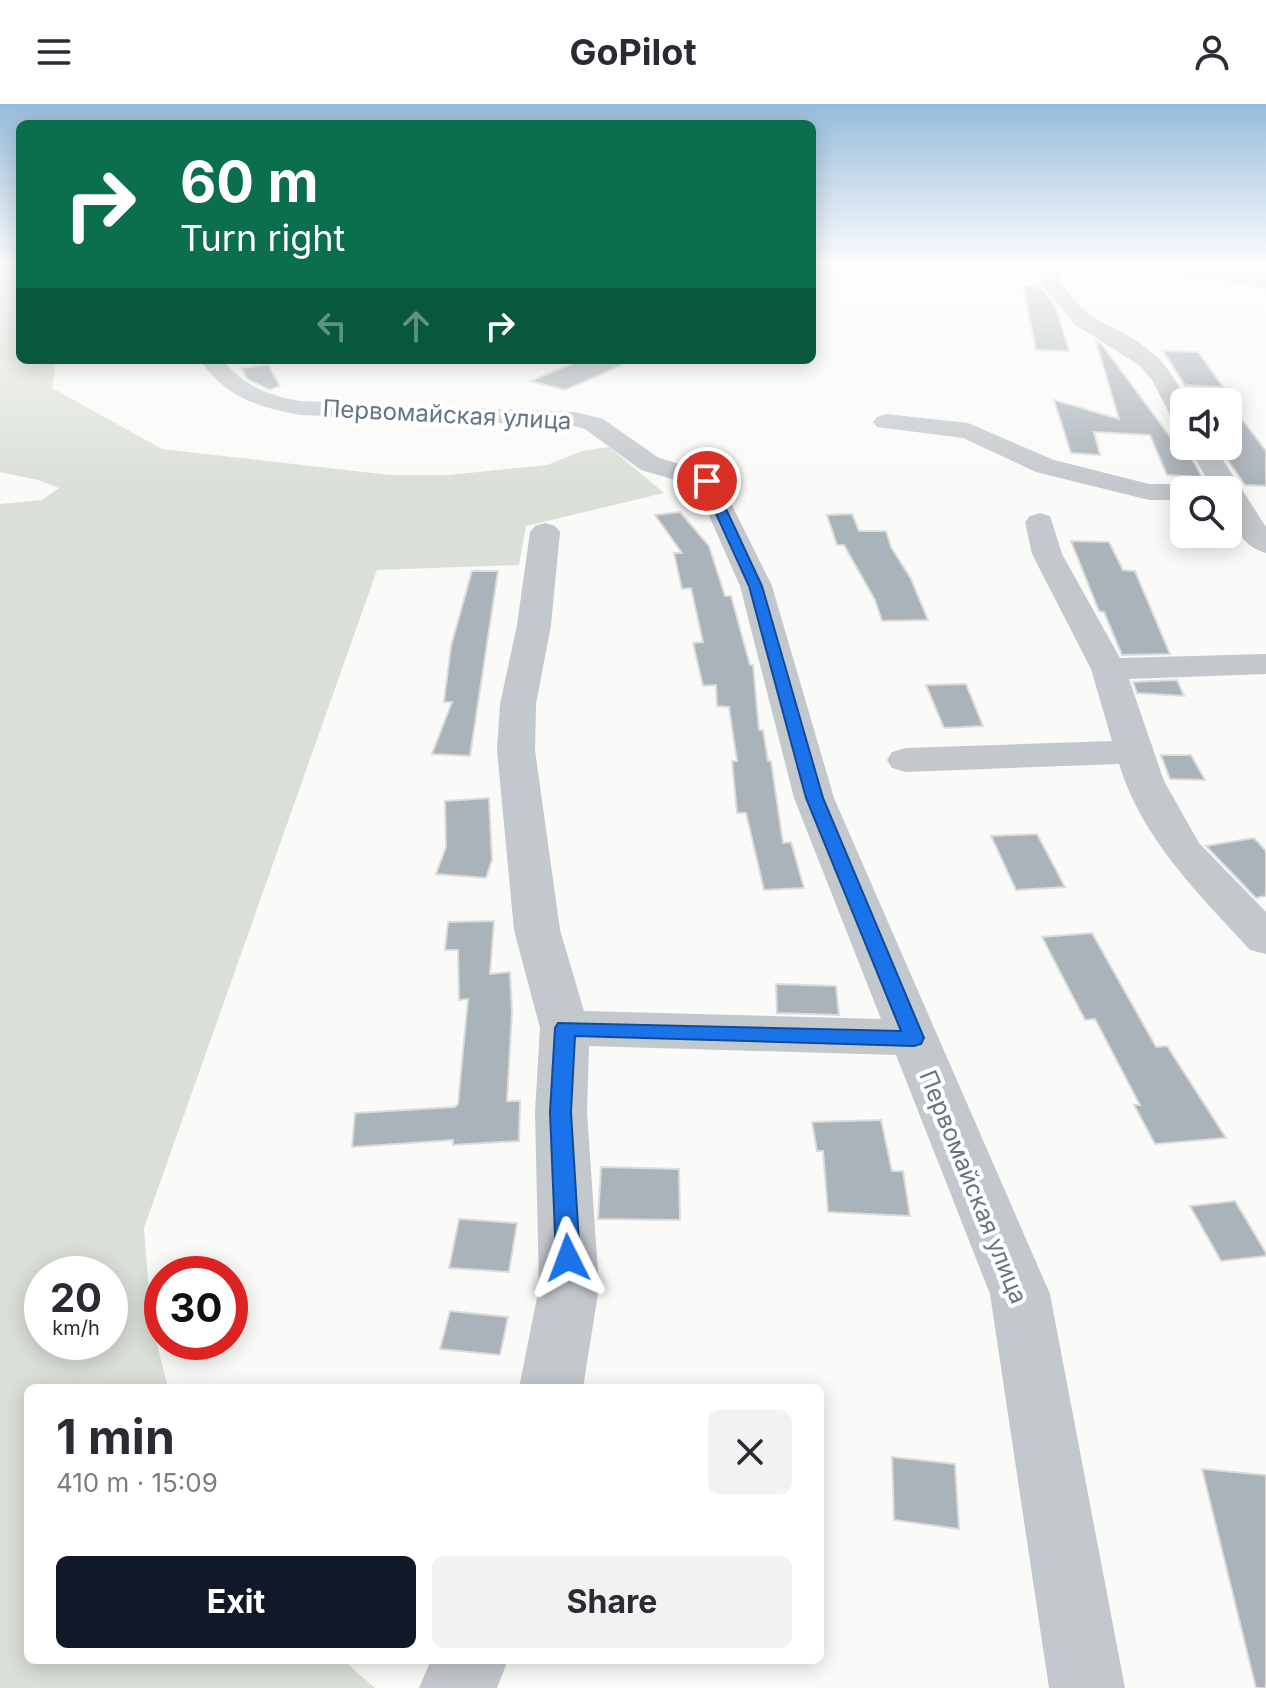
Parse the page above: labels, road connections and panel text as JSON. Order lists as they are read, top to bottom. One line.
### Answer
{"streets":{"street":["Первомайская улица"]},"page":{"header":"GoPilot","turn":["60 m","Turn right"],"speed":"20 km/h","limit":"30","heading":["1 min","410 m · 15:09"],"buttons":["Exit","Share"]}}
